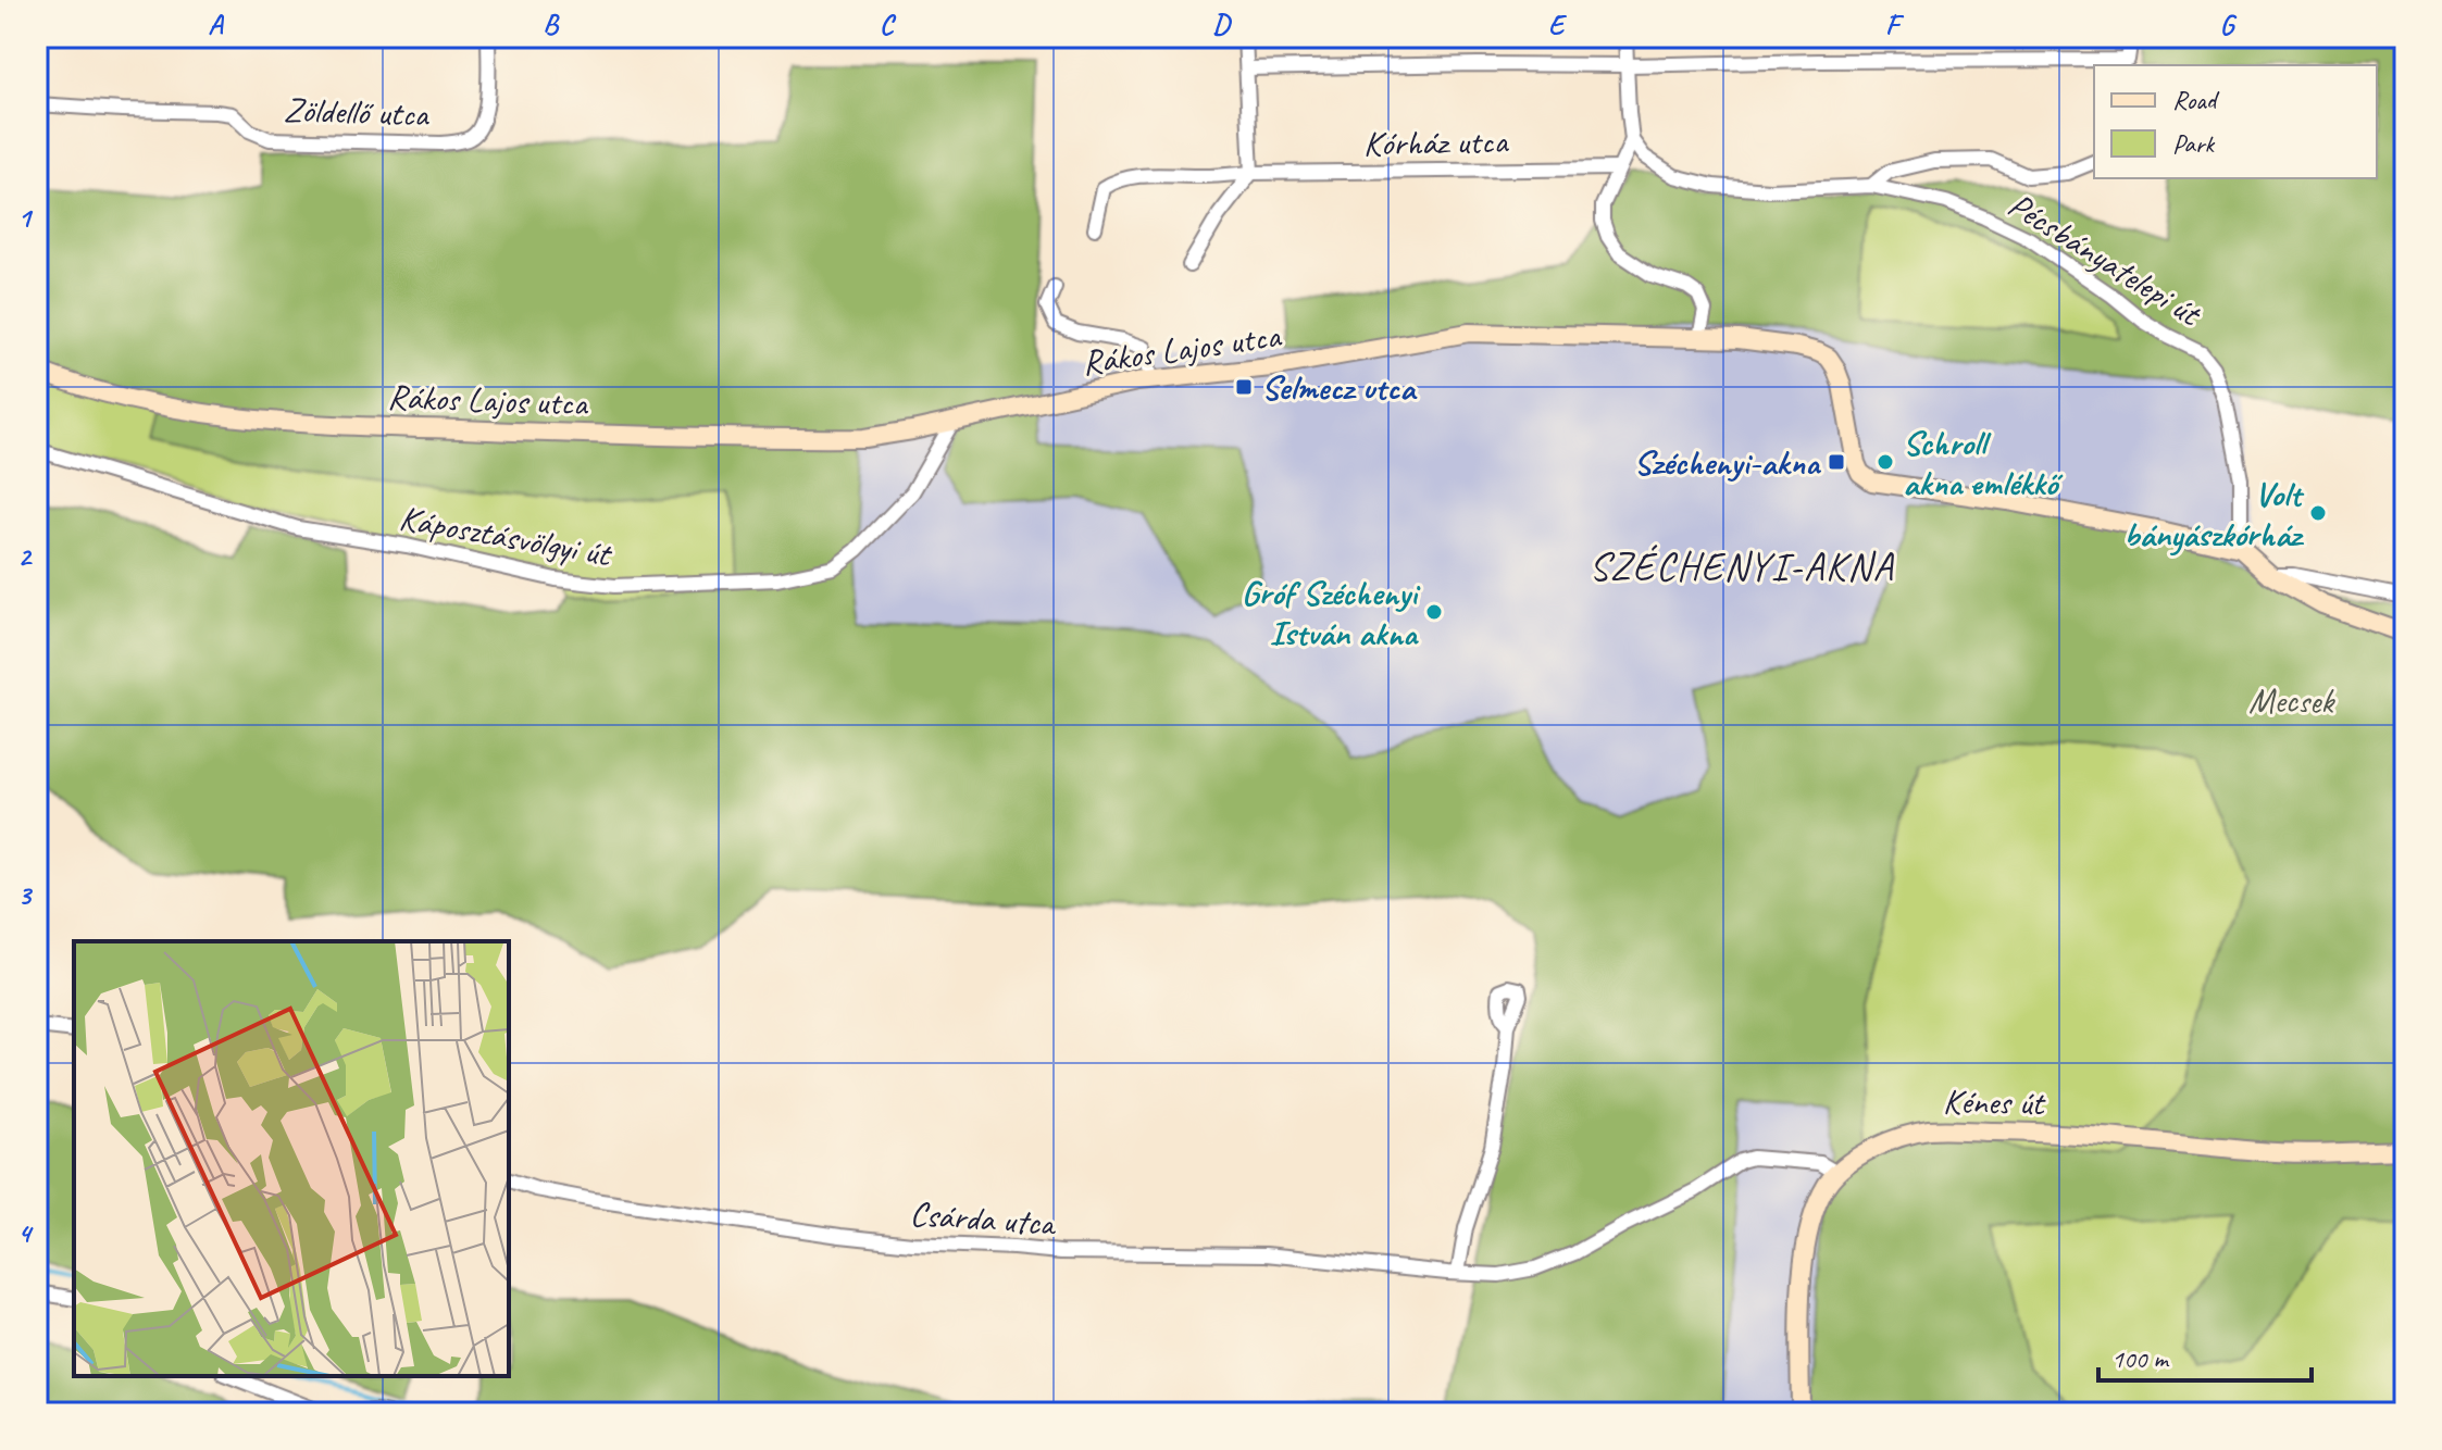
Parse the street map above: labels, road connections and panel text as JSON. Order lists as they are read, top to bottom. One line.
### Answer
{"streets":{"street":["Zöldellő utca","Kórház utca","Pécsbányatelepi út","Rákos Lajos utca","Káposztásvölgyi út","Kénes út","Csárda utca"]},"crossings":[["Pécsbányatelepi út","Rákos Lajos utca"],["Rákos Lajos utca","Káposztásvölgyi út"],["Kénes út","Csárda utca"]],"districts":["SZÉCHENYI-AKNA"],"parks":["Mecsek"],"places":{"transit":["Selmecz utca","Széchenyi-akna"],"other":["Schroll akna emlékkő","Volt bányászkórház","Gróf Széchenyi István akna"]},"legend":["Road","Park"],"scale_bar":"100 m","grid":{"columns":["A","B","C","D","E","F","G"],"rows":["1","2","3","4"]}}
